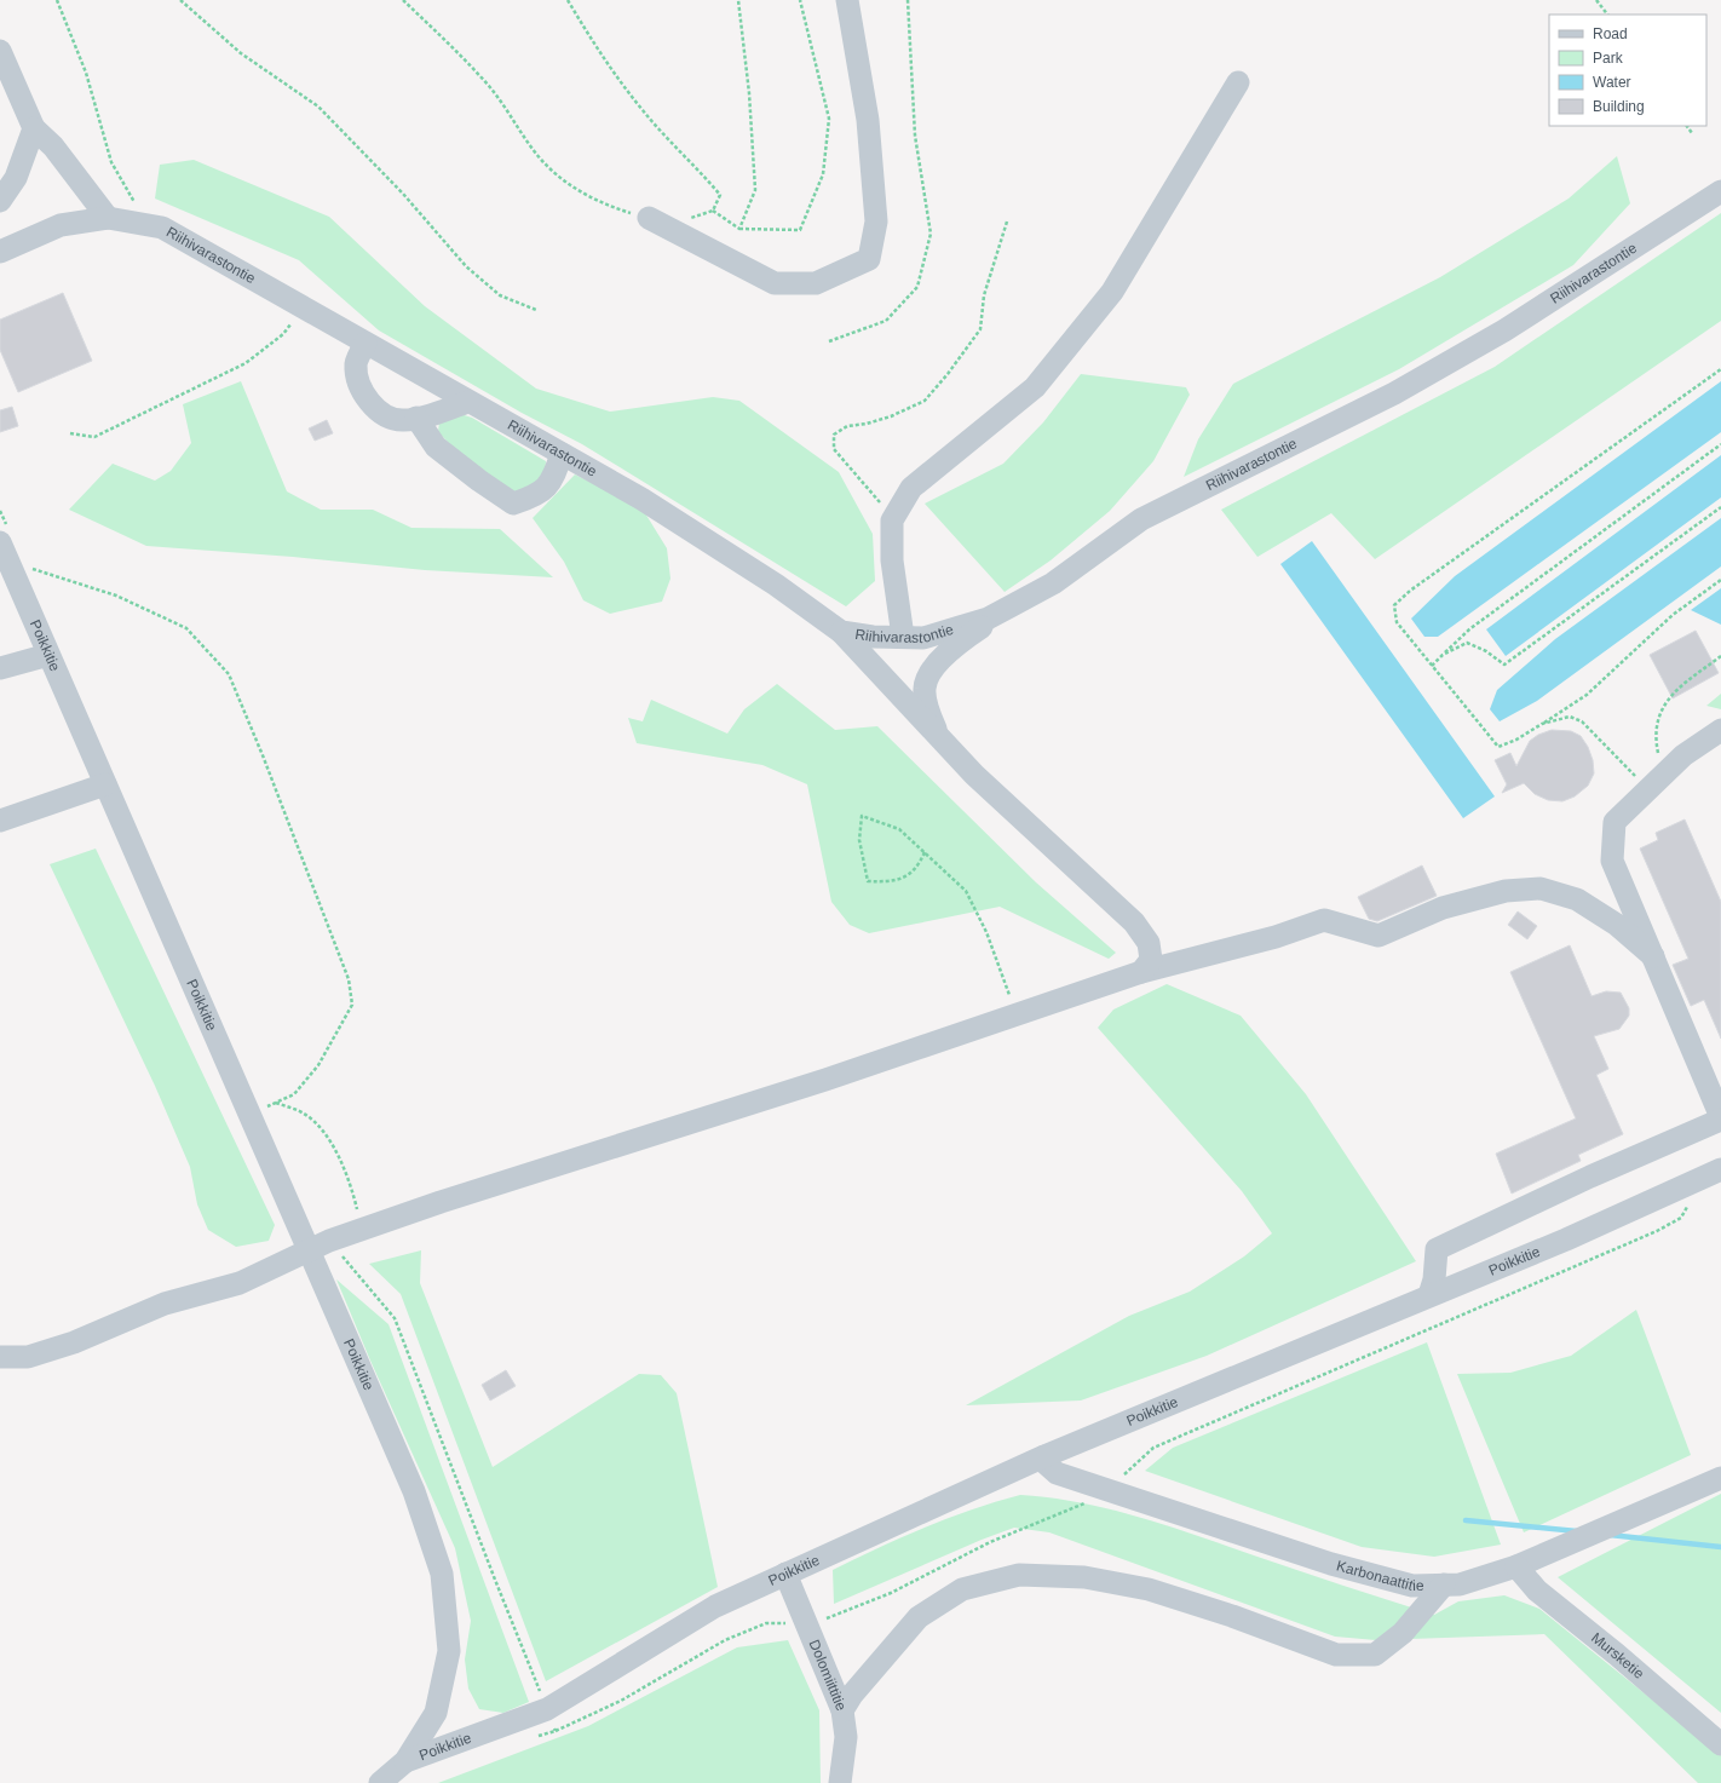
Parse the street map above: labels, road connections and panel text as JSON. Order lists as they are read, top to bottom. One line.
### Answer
{"streets":{"street":["Riihivarastontie","Poikkitie","Karbonaattitie","Mursketie","Dolomiittitie"]},"crossings":[["Poikkitie","Karbonaattitie"],["Poikkitie","Dolomiittitie"],["Karbonaattitie","Mursketie"]],"legend":["Road","Park","Water","Building"]}
